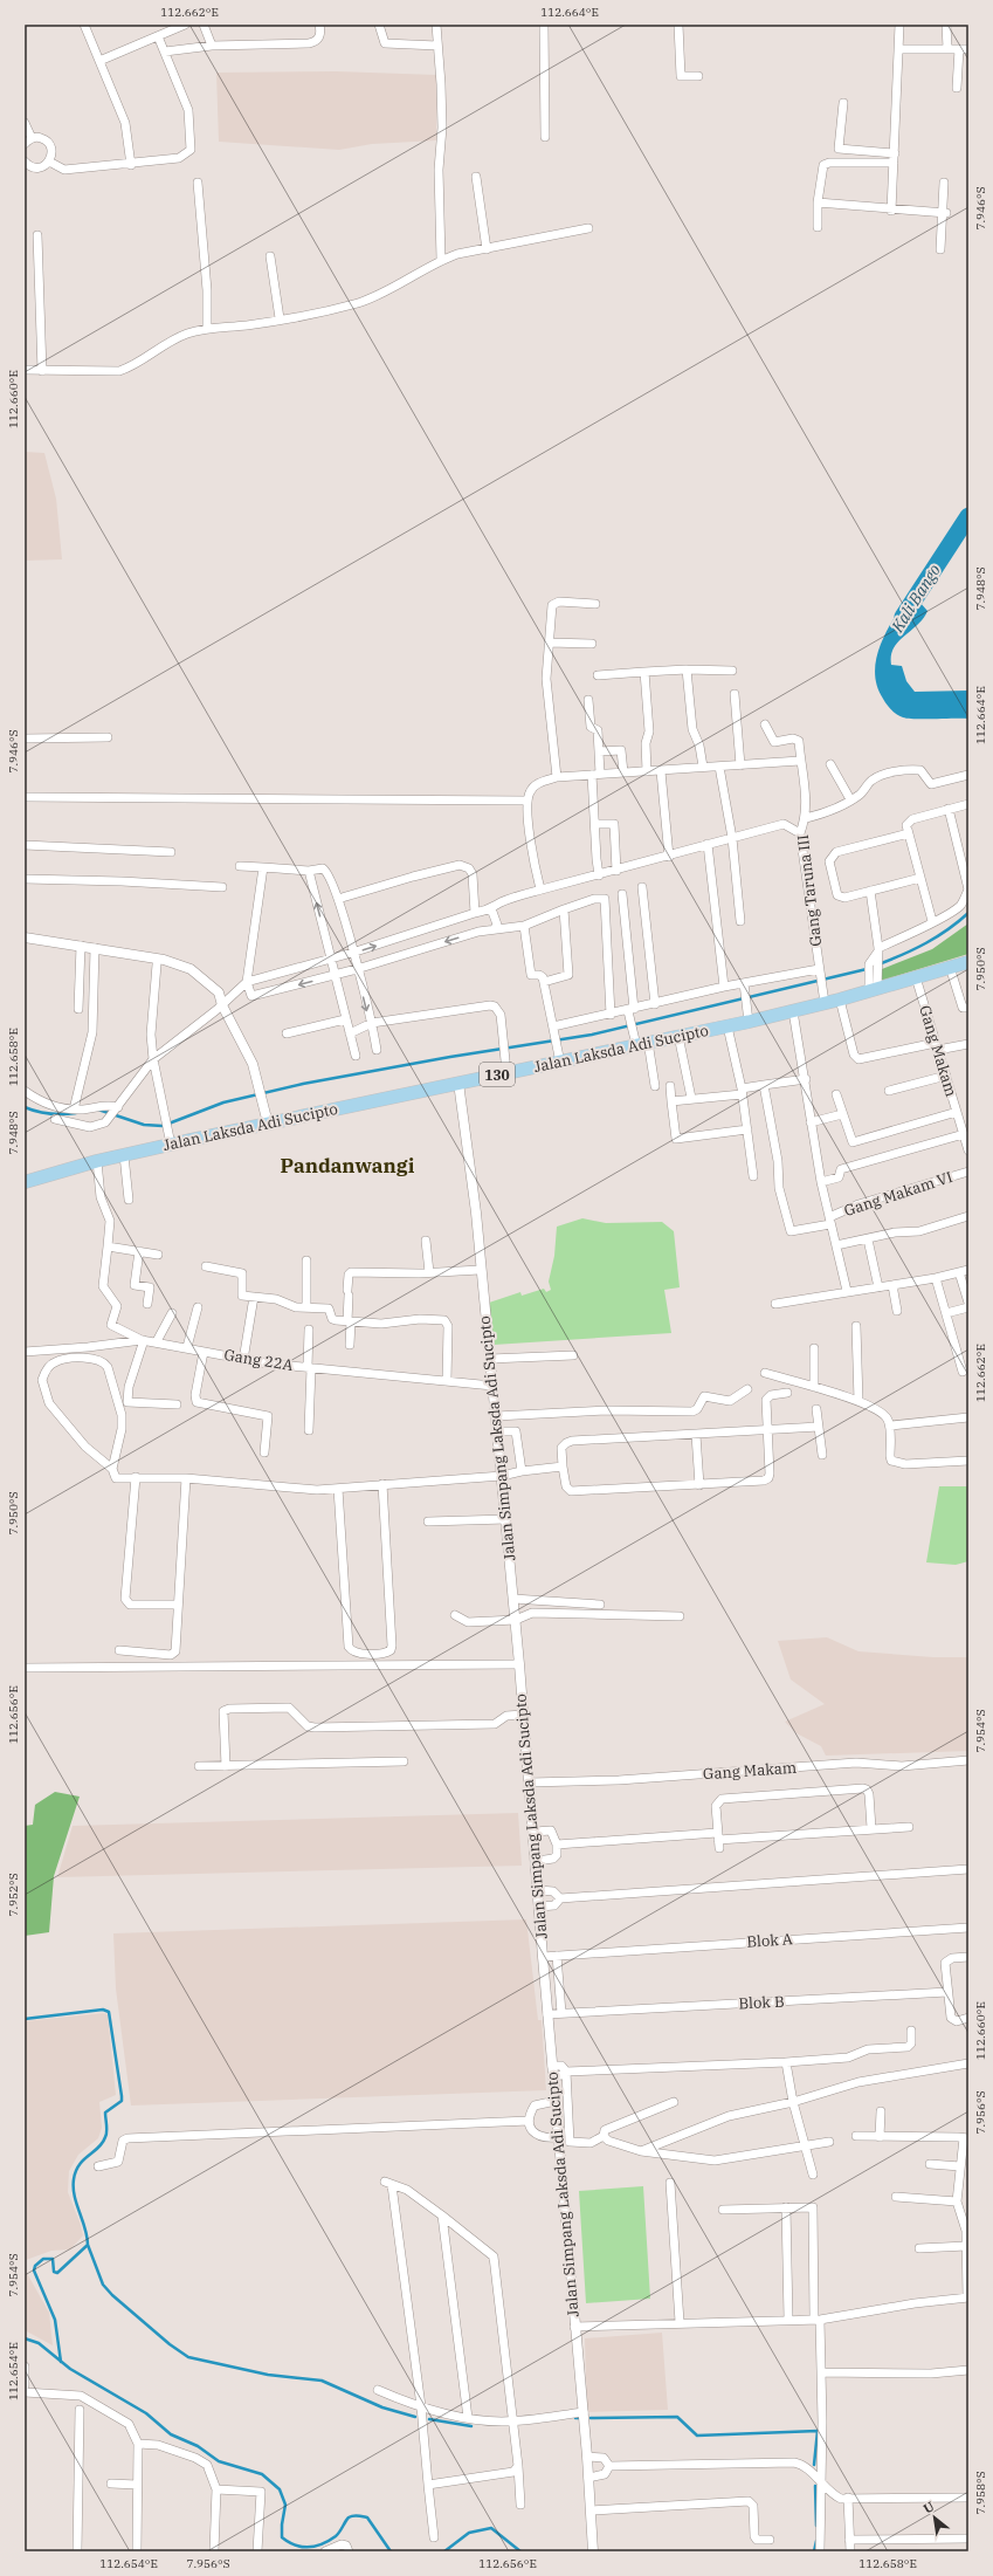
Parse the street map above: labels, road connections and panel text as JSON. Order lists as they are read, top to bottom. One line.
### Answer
{"streets":{"main road":["Jalan Laksda Adi Sucipto","130"],"street":["Gang Taruna III","Gang Makam","Gang Makam VI","Gang 22A","Jalan Simpang Laksda Adi Sucipto","Blok A","Blok B"]},"crossings":[["Gang Taruna III","Jalan Laksda Adi Sucipto"],["Jalan Laksda Adi Sucipto","Gang Makam"],["Jalan Laksda Adi Sucipto","Jalan Simpang Laksda Adi Sucipto"],["Gang Makam","Jalan Simpang Laksda Adi Sucipto"],["Gang 22A","Jalan Simpang Laksda Adi Sucipto"],["Jalan Simpang Laksda Adi Sucipto","Blok A"],["Jalan Simpang Laksda Adi Sucipto","Blok B"]],"districts":["Pandanwangi"],"water":["Kali Bango"],"north":"top left","coordinates":["112.662°E","112.664°E","7.946°S","112.660°E","7.948°S","7.950°S","112.658°E","112.656°E","7.954°S","7.952°S","7.956°S","112.654°E","7.958°S"]}
